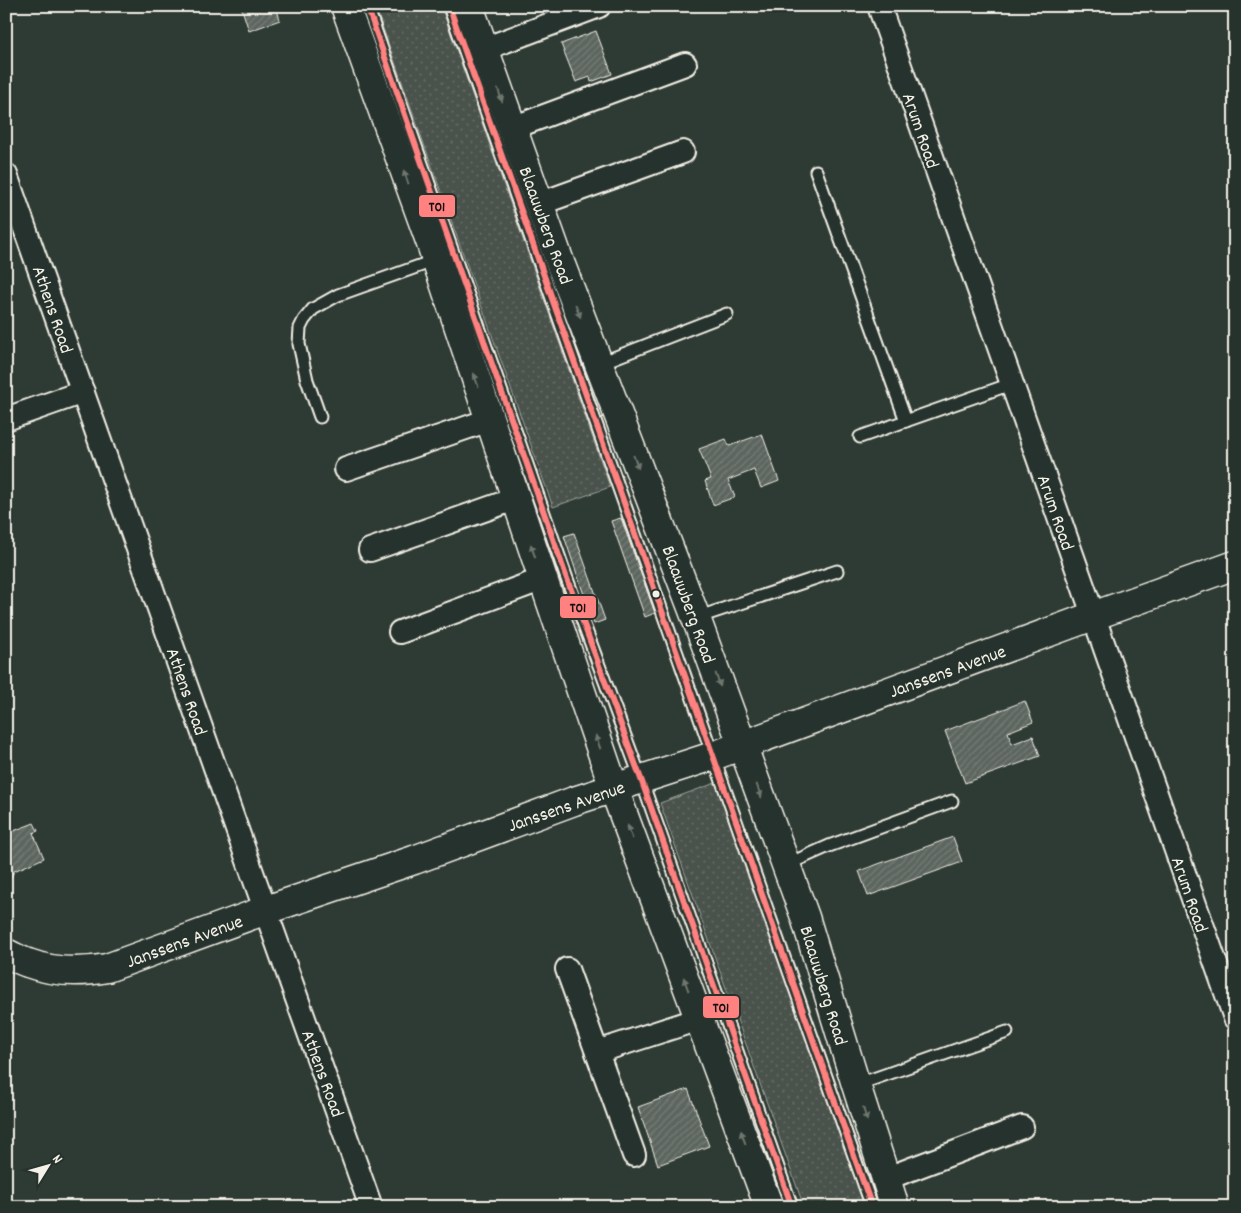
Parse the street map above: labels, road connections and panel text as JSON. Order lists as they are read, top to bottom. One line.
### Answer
{"streets":{"main road":["Blaauwberg Road","Janssens Avenue"],"street":["Arum Road","Athens Road"]},"crossings":[["Arum Road","Janssens Avenue"],["Blaauwberg Road","Janssens Avenue"],["Athens Road","Janssens Avenue"]],"lines":["transit line T01"],"north":"top right"}
